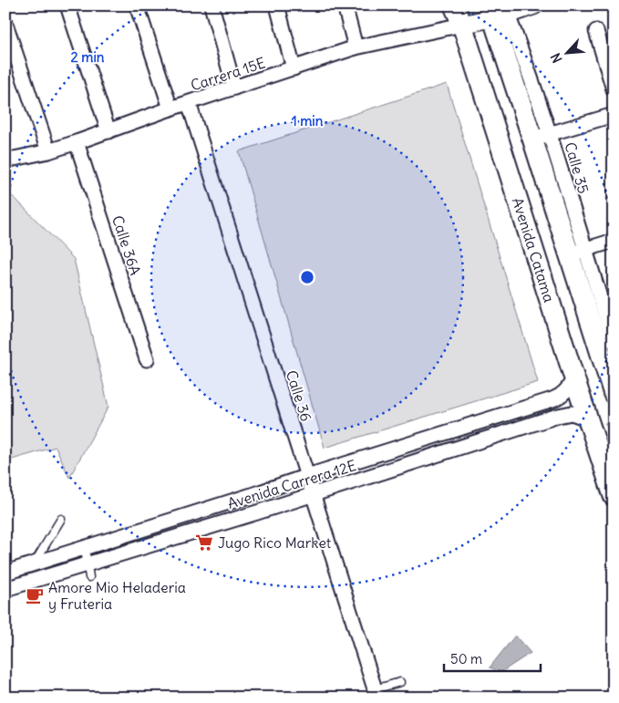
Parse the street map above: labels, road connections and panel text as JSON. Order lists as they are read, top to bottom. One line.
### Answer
{"streets":{"main road":["Avenida Catama"],"street":["Carrera 15E","Calle 36A","Calle 36","Avenida Carrera 12E"]},"crossings":[["Carrera 15E","Calle 36A"],["Carrera 15E","Avenida Catama"],["Carrera 15E","Calle 36"],["Avenida Catama","Avenida Carrera 12E"],["Calle 36","Avenida Carrera 12E"]],"places":{"supermarket":["Jugo Rico Market"],"cafe":["Amore Mio Heladeria y Fruteria"]},"scale_bar":"50 m","north":"bottom left","rings":["2 min","1 min"]}
